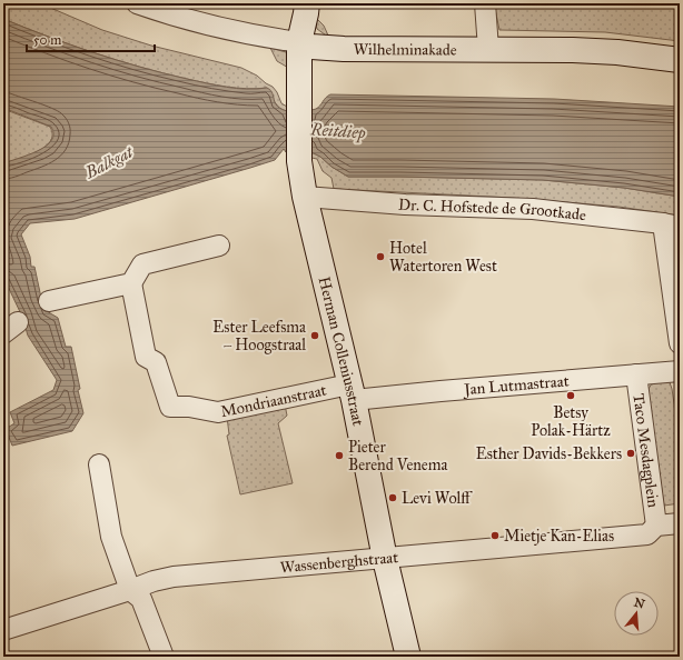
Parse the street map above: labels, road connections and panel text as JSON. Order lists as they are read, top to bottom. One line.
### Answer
{"streets":{"street":["Wilhelminakade","Dr. C. Hofstede de Grootkade","Herman Colleniusstraat","Jan Lutmastraat","Mondriaanstraat","Taco Mesdagplein","Wassenberghstraat"]},"crossings":[["Wilhelminakade","Herman Colleniusstraat"],["Dr. C. Hofstede de Grootkade","Herman Colleniusstraat"],["Herman Colleniusstraat","Jan Lutmastraat"],["Herman Colleniusstraat","Mondriaanstraat"],["Herman Colleniusstraat","Wassenberghstraat"],["Jan Lutmastraat","Mondriaanstraat"],["Jan Lutmastraat","Taco Mesdagplein"],["Taco Mesdagplein","Wassenberghstraat"]],"water":["Reitdiep","Balkgat"],"places":["Hotel Watertoren West","Ester Leefsma – Hoogstraal","Betsy Polak-Härtz","Esther Davids-Bekkers","Pieter Berend Venema","Levi Wolff","Mietje Kan-Elias"],"scale_bar":"50 m","north":"top"}
